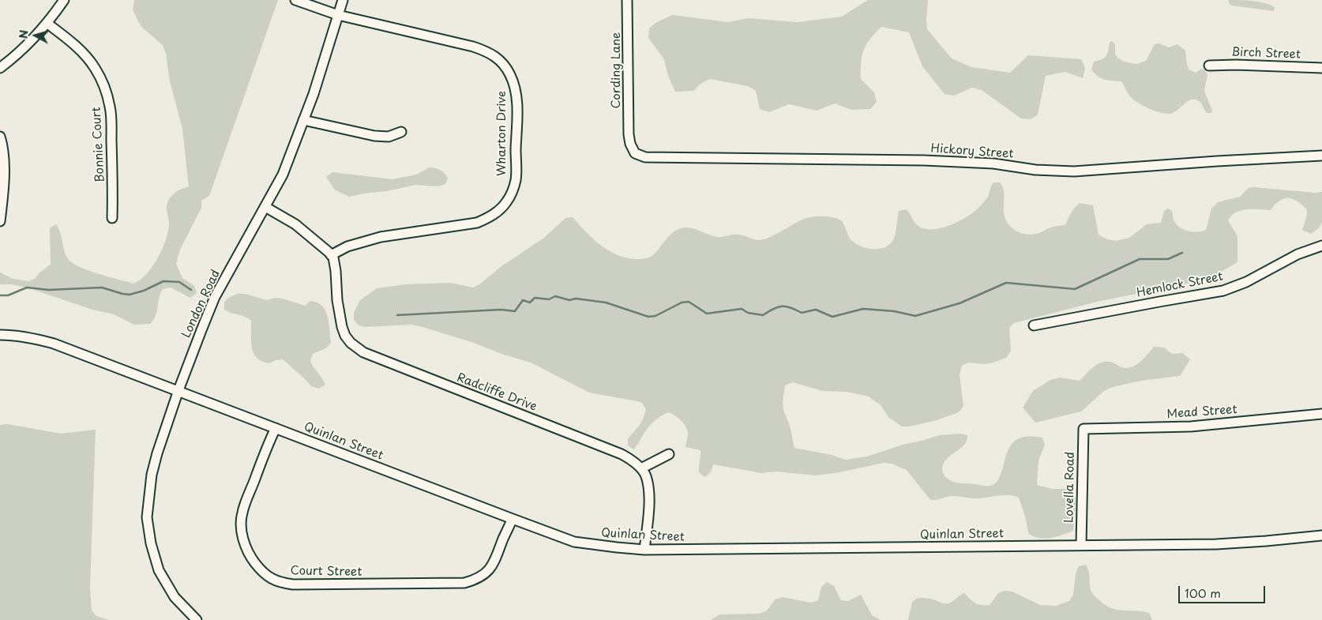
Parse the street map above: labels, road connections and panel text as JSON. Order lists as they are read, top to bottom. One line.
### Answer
{"streets":{"street":["Birch Street","Cording Lane","Wharton Drive","Bonnie Court","Hickory Street","Hemlock Street","London Road","Radcliffe Drive","Mead Street","Quinlan Street","Lovella Road","Court Street"]},"crossings":[["Cording Lane","Hickory Street"],["Wharton Drive","London Road"],["Wharton Drive","Radcliffe Drive"],["London Road","Quinlan Street"],["Mead Street","Lovella Road"],["Quinlan Street","Lovella Road"],["Quinlan Street","Court Street"]],"scale_bar":"100 m","north":"left"}
